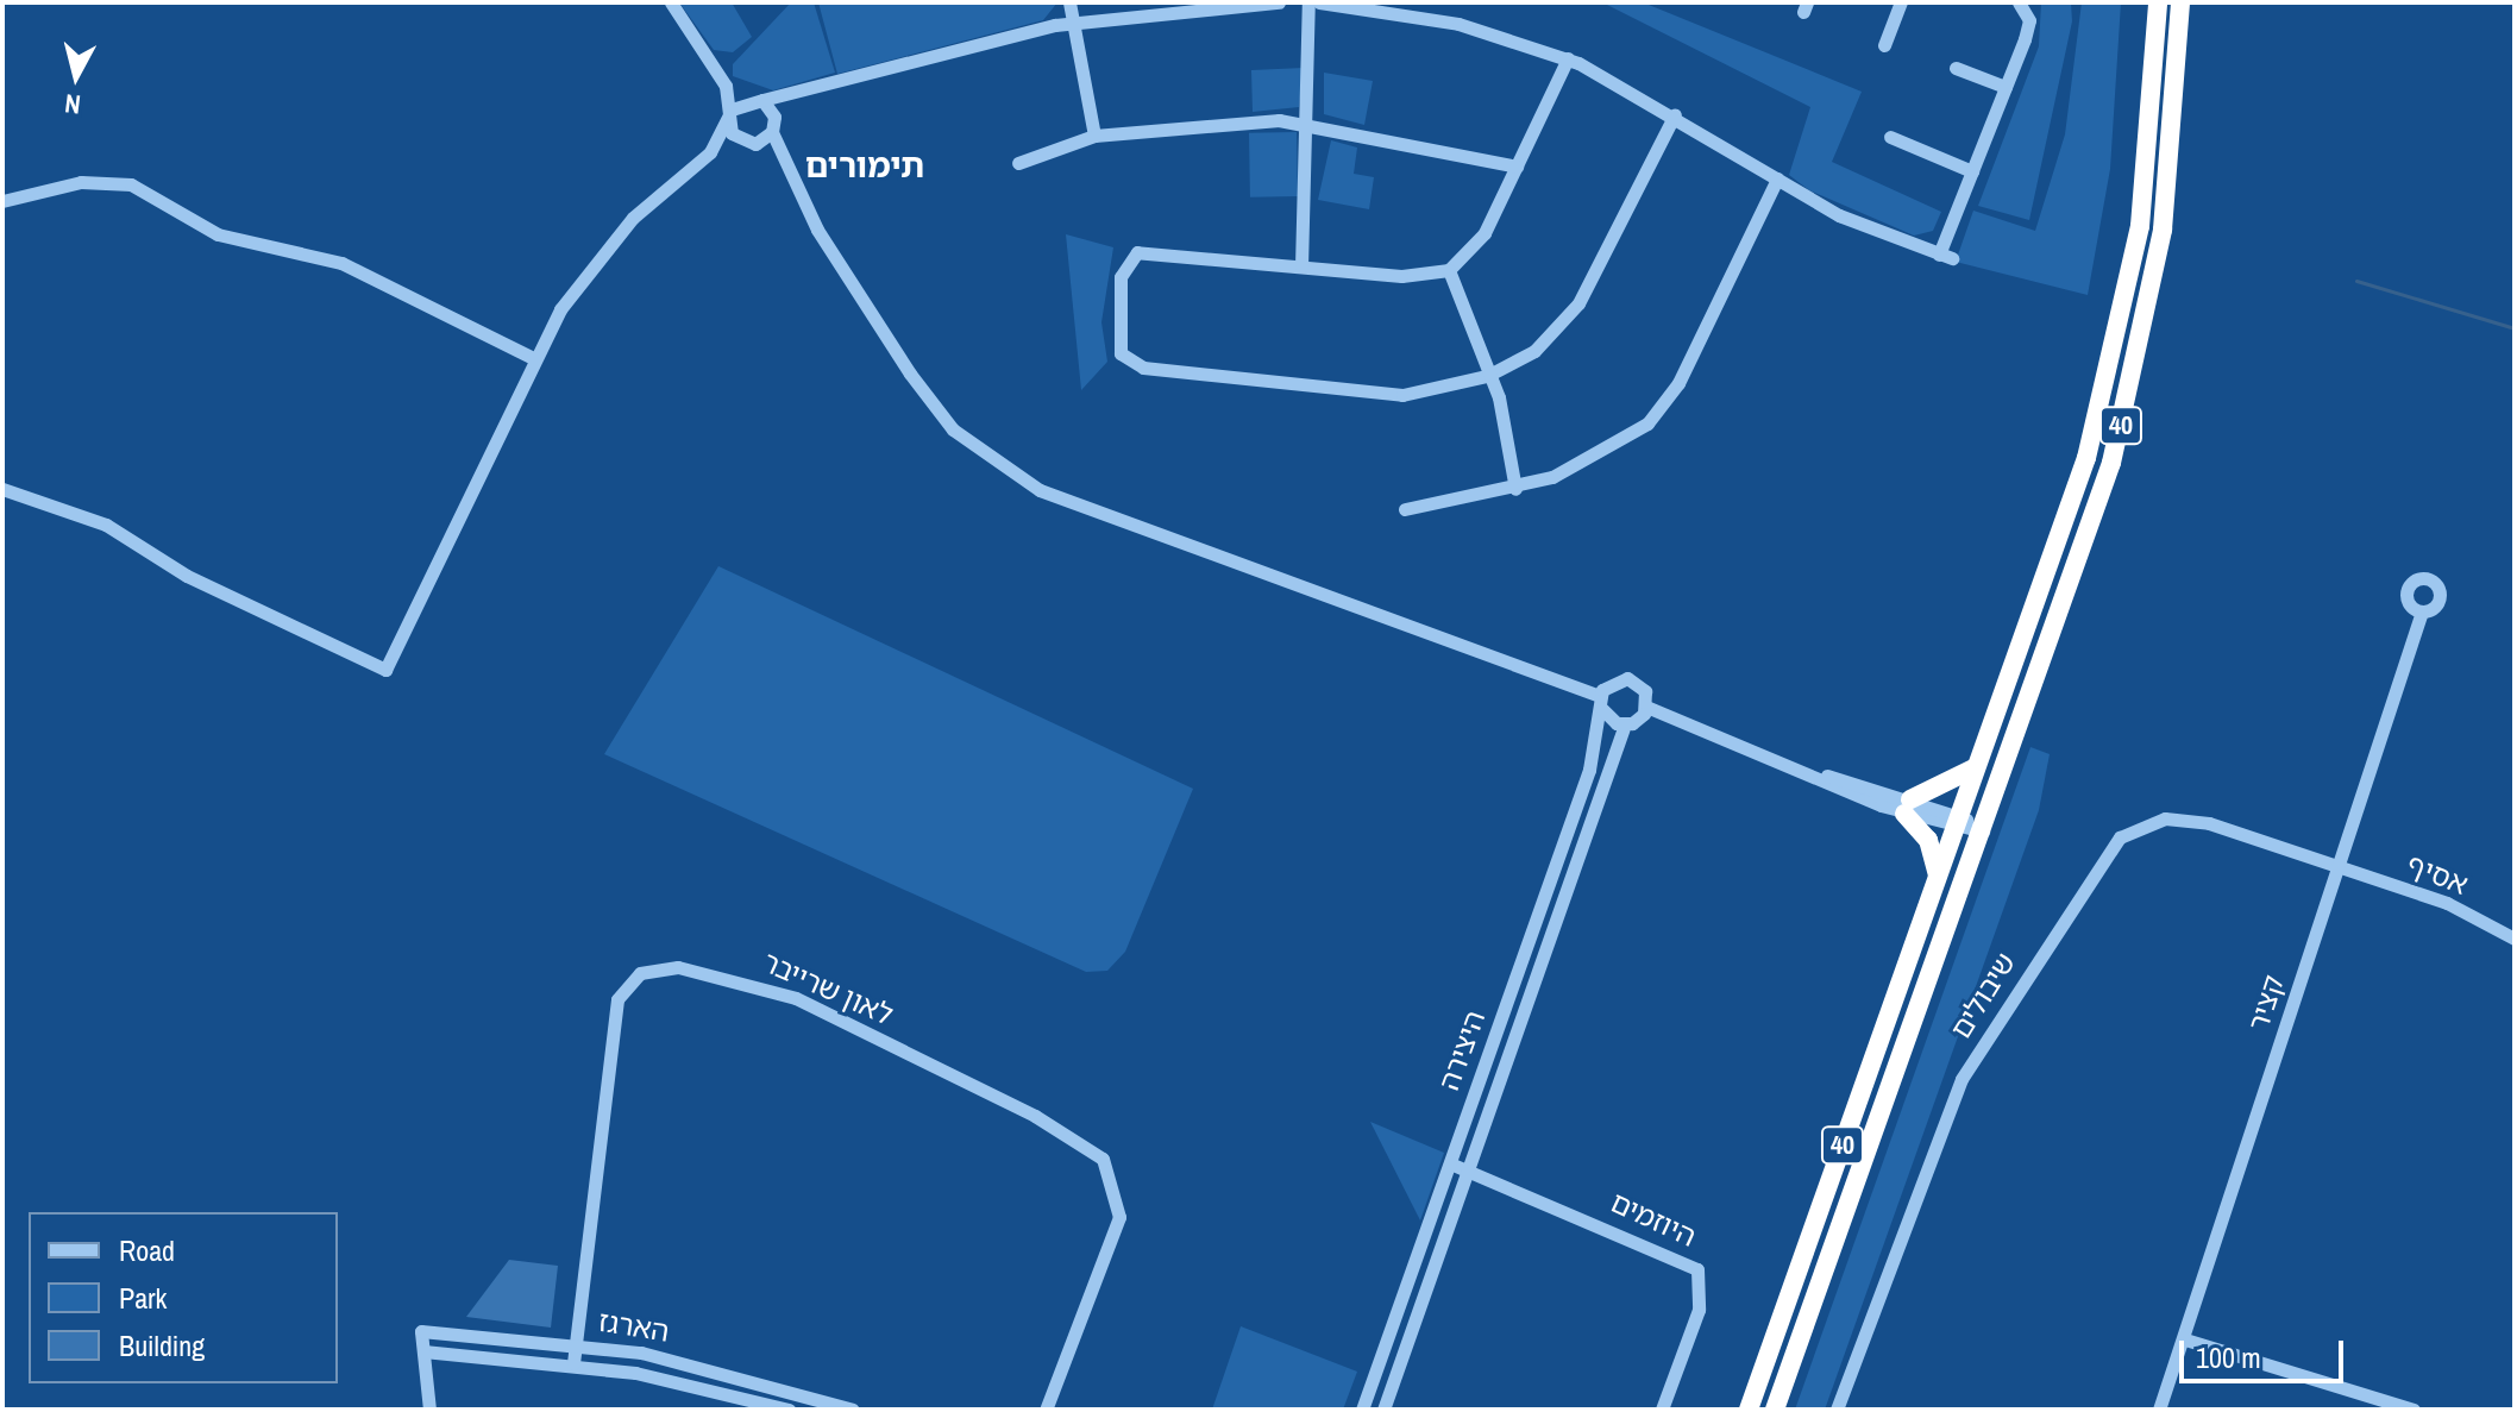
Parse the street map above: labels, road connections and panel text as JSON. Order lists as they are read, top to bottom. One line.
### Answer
{"streets":{"highway":["40"],"street":["אסיף","לאון שרייבר","שיבולים","קציר","היצירה","היוזמים","הארגז"]},"crossings":[["אסיף","שיבולים"],["אסיף","קציר"],["לאון שרייבר","הארגז"],["שיבולים","קציר"],["היצירה","היוזמים"]],"districts":["תימורים"],"legend":["Road","Park","Building"],"scale_bar":"100 m","north":"bottom"}
